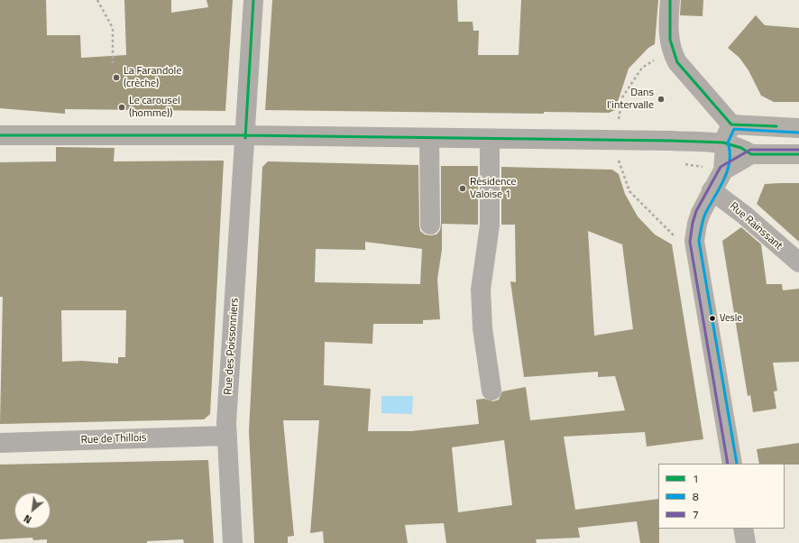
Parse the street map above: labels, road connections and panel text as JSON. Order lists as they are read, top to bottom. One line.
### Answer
{"streets":{"street":["Rue Rainssant","Rue des Poissonniers","Rue de Thillois"]},"crossings":[["Rue des Poissonniers","Rue de Thillois"]],"places":["La Farandole (crèche)","Dans l'intervalle","Le carousel (homme))","Résidence Valoise 1","Vesle"],"lines":["transit line 1","transit line 8","transit line 7"],"legend":["1","8","7"],"north":"bottom left"}
